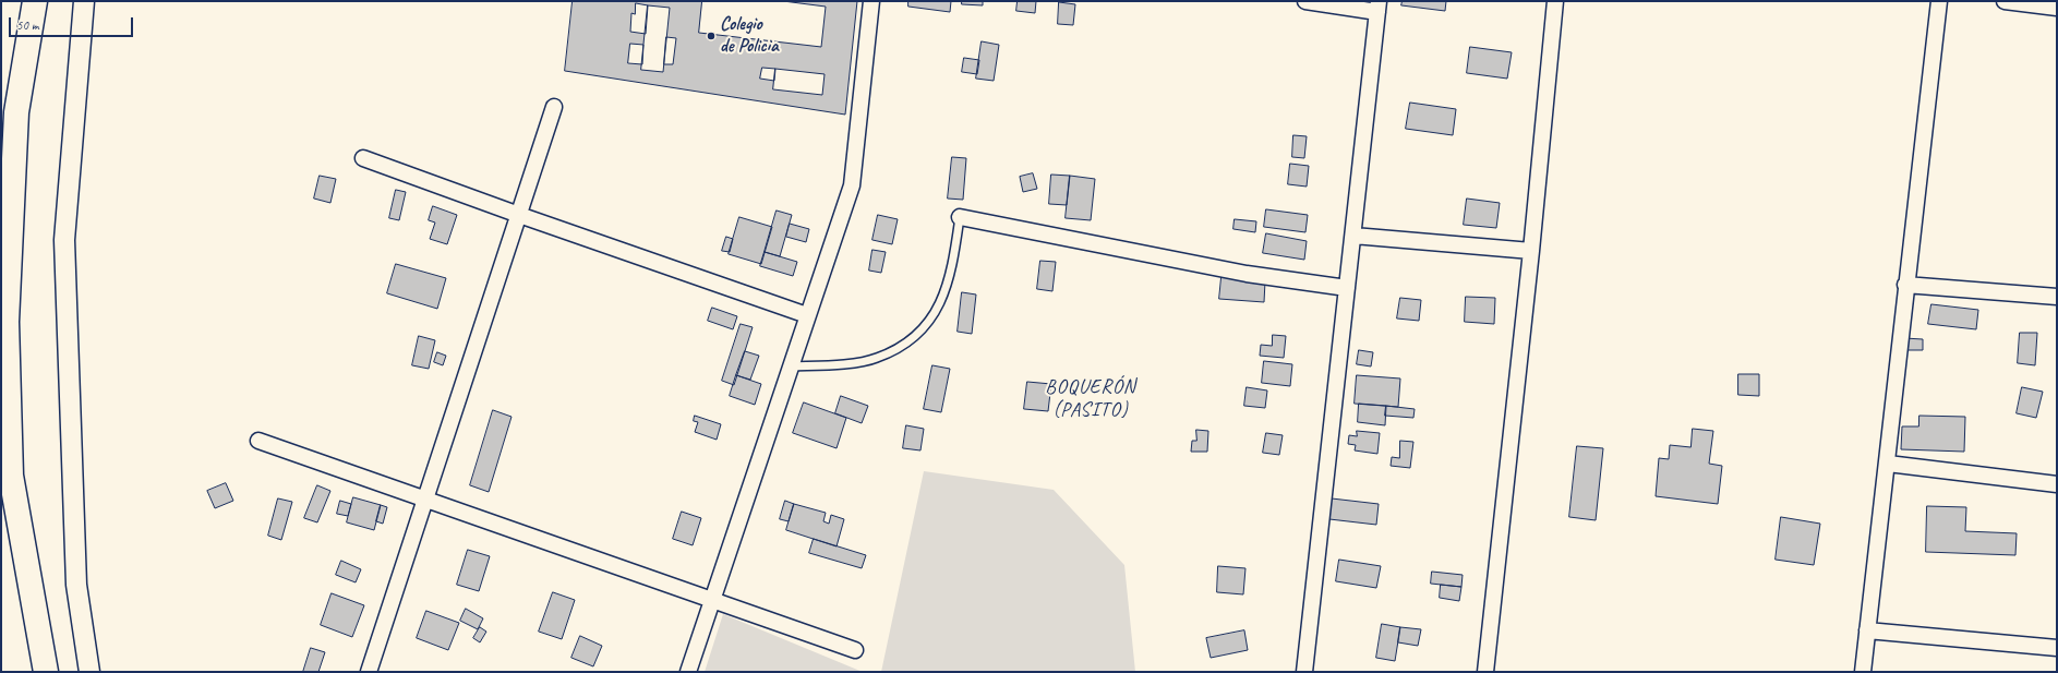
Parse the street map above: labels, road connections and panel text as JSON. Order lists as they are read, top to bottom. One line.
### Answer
{"districts":["BOQUERÓN (PASITO)"],"places":["Colegio de Policia"],"scale_bar":"50 m"}
